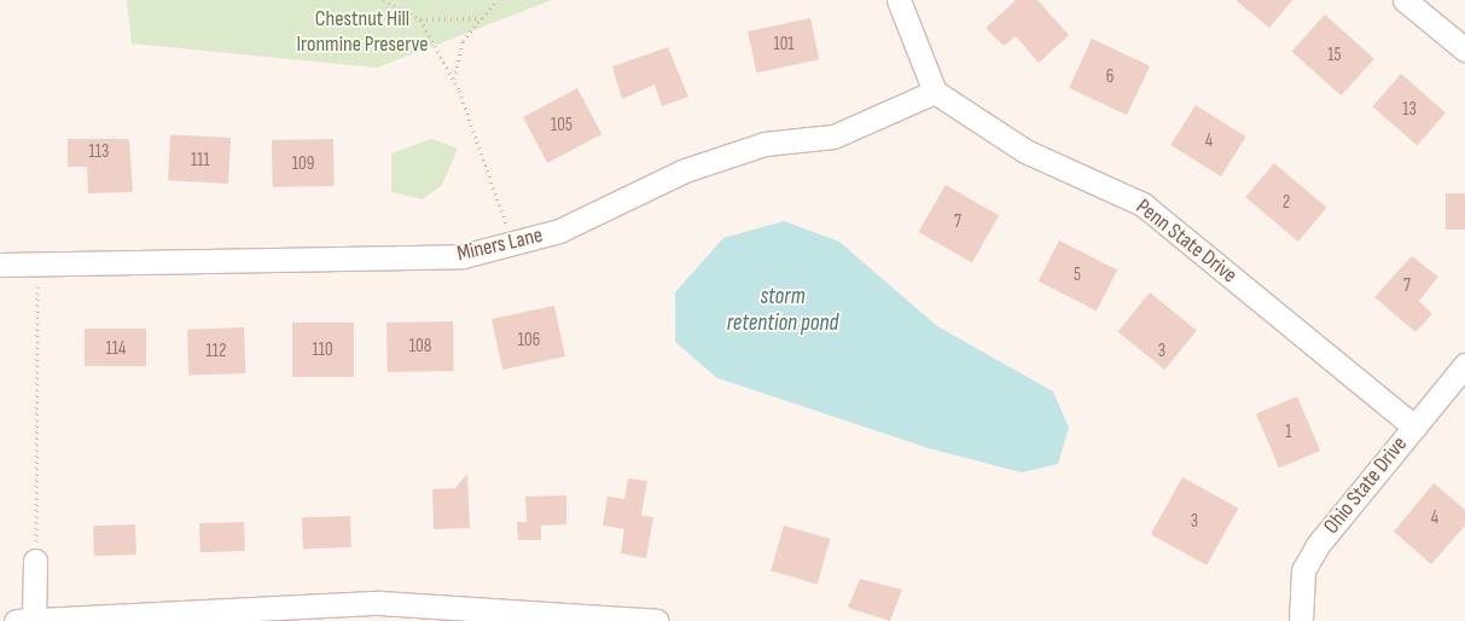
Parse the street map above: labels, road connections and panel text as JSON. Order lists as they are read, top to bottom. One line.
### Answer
{"streets":{"street":["Penn State Drive","Miners Lane","Ohio State Drive"]},"crossings":[["Penn State Drive","Miners Lane"],["Penn State Drive","Ohio State Drive"]],"water":["storm retention pond"],"parks":["Chestnut Hill Ironmine Preserve"],"house_numbers":["101","15","6","13","105","4","113","111","109","2","7","5","7","106","108","114","110","112","3","1","4","3"]}
